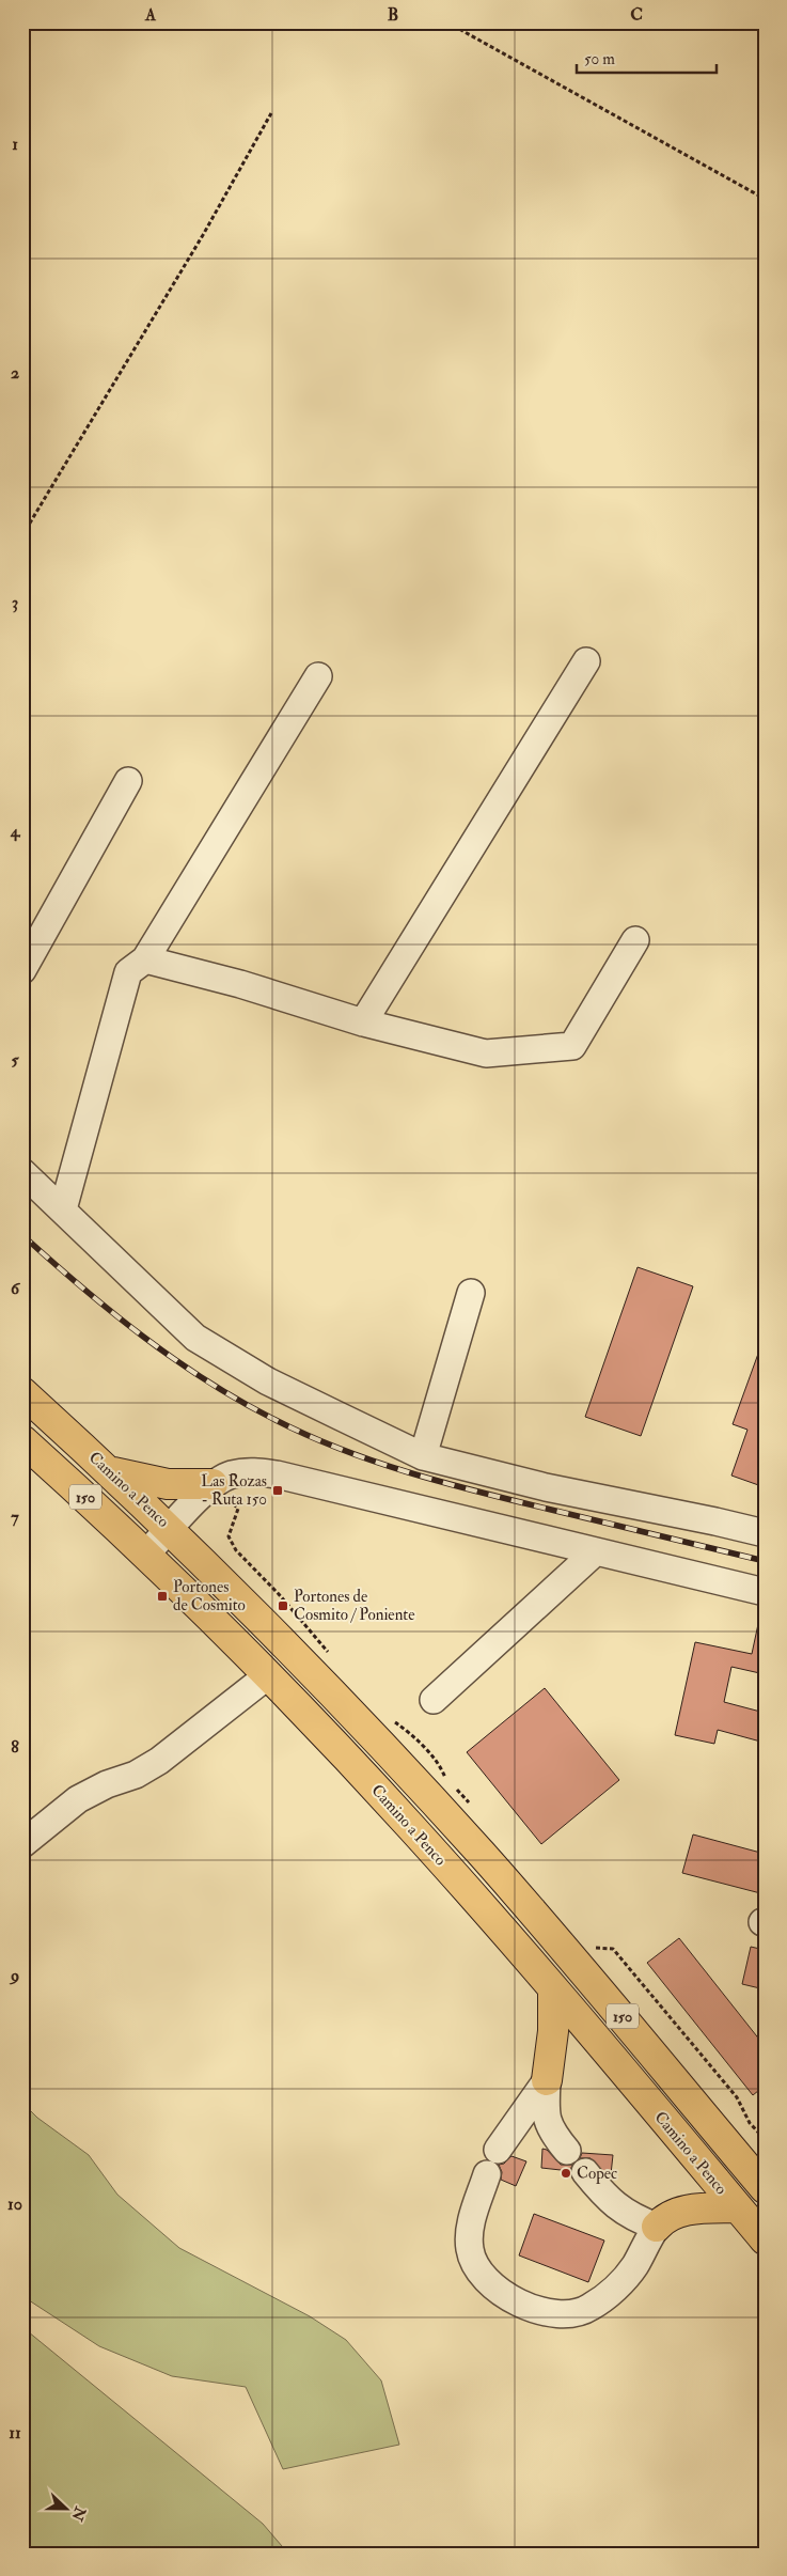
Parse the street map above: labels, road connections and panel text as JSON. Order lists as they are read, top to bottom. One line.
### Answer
{"streets":{"highway":["Camino a Penco","150"]},"places":{"transit":["Las Rozas - Ruta 150","Portones de Cosmito","Portones de Cosmito / Poniente"],"other":["Copec"]},"scale_bar":"50 m","north":"right","grid":{"columns":["A","B","C"],"rows":["1","2","3","4","5","6","7","8","9","10","11"]}}
